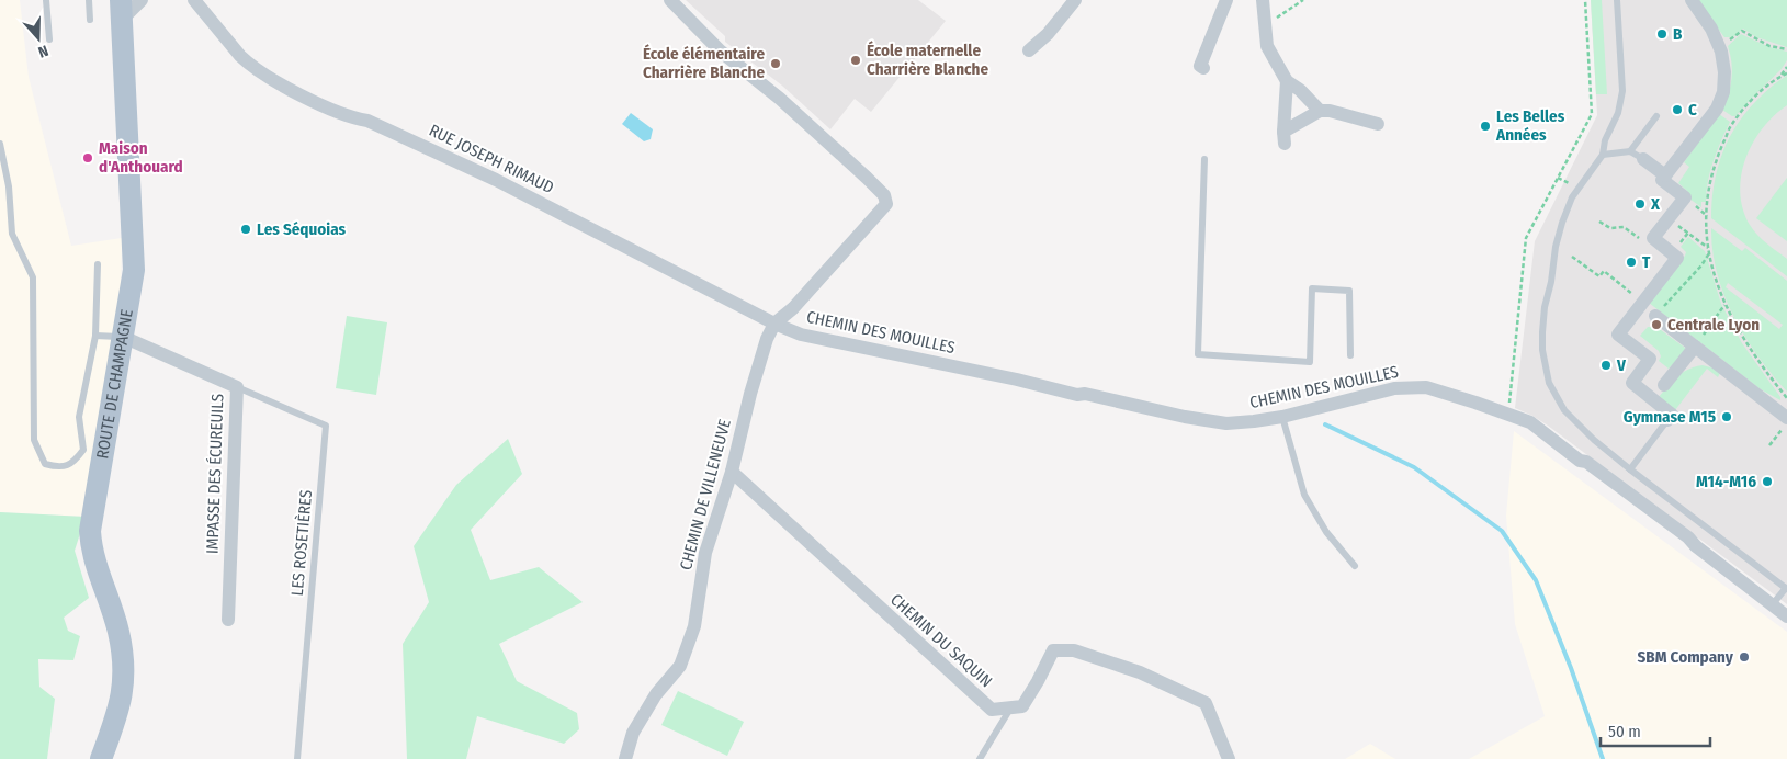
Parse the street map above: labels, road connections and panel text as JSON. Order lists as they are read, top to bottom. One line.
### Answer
{"streets":{"main road":["ROUTE DE CHAMPAGNE"],"street":["RUE JOSEPH RIMAUD","CHEMIN DES MOUILLES","IMPASSE DES ÉCUREUILS","CHEMIN DE VILLENEUVE","CHEMIN DU SAQUIN"],"lane":["LES ROSETIÈRES"]},"crossings":[["RUE JOSEPH RIMAUD","CHEMIN DES MOUILLES"],["RUE JOSEPH RIMAUD","CHEMIN DE VILLENEUVE"],["CHEMIN DES MOUILLES","CHEMIN DE VILLENEUVE"],["ROUTE DE CHAMPAGNE","IMPASSE DES ÉCUREUILS"],["IMPASSE DES ÉCUREUILS","LES ROSETIÈRES"],["CHEMIN DE VILLENEUVE","CHEMIN DU SAQUIN"]],"places":["B","École maternelle Charrière Blanche","École élémentaire Charrière Blanche","C","Les Belles Années","Maison d'Anthouard","X","Les Séquoias","T","Centrale Lyon","V","Gymnase M15","M14-M16","SBM Company"],"scale_bar":"50 m","north":"bottom"}
